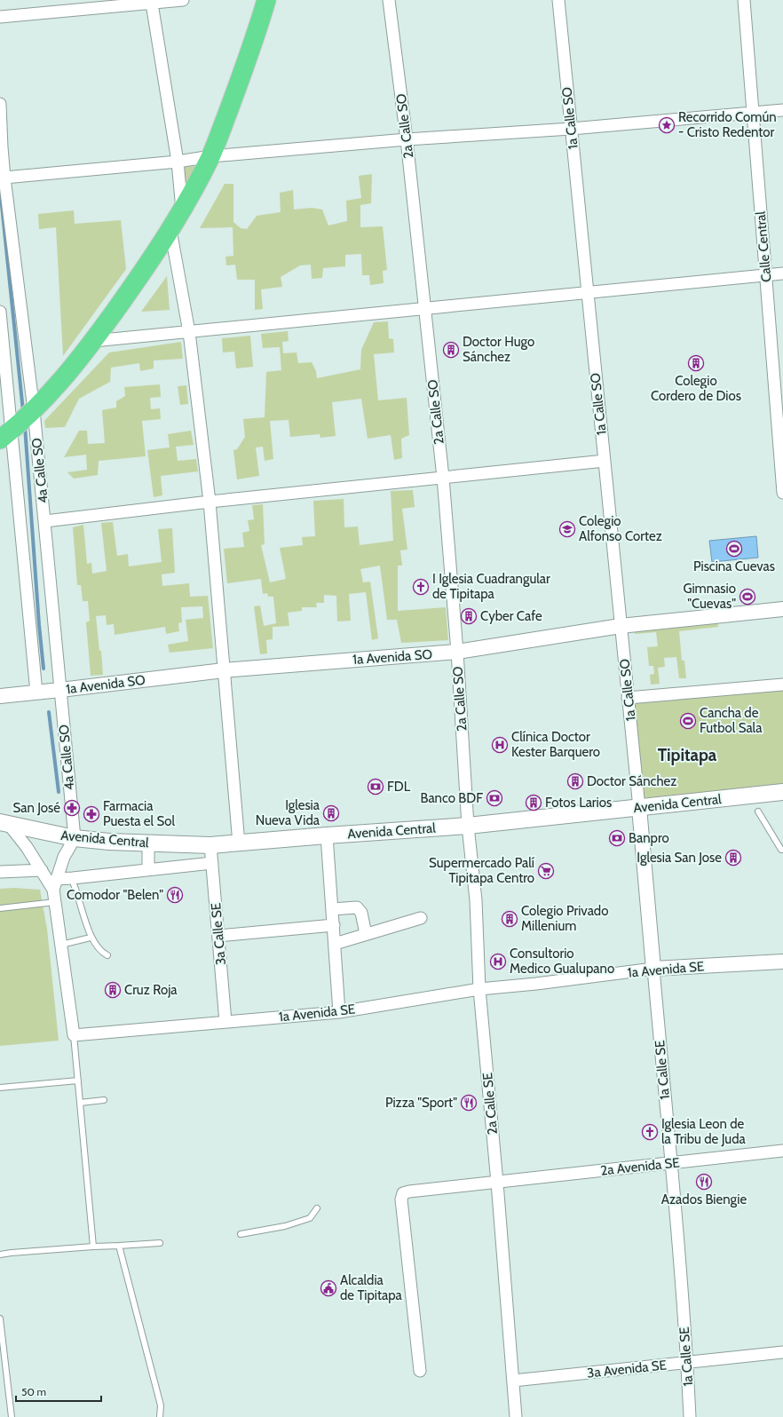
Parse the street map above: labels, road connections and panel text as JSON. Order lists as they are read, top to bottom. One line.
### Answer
{"streets":{"main road":["Avenida Central"],"street":["1a Calle SO","2a Calle SO","Calle Central","4a Calle SO","1a Avenida SO","3a Calle SE","1a Avenida SE","1a Calle SE","2a Calle SE","2a Avenida SE","3a Avenida SE"]},"crossings":[["1a Calle SO","1a Avenida SO"],["1a Calle SO","Avenida Central"],["1a Calle SO","1a Calle SE"],["2a Calle SO","1a Avenida SO"],["2a Calle SO","Avenida Central"],["2a Calle SO","2a Calle SE"],["4a Calle SO","1a Avenida SO"],["4a Calle SO","Avenida Central"],["Avenida Central","3a Calle SE"],["Avenida Central","1a Calle SE"],["Avenida Central","2a Calle SE"],["3a Calle SE","1a Avenida SE"],["1a Avenida SE","1a Calle SE"],["1a Avenida SE","2a Calle SE"],["1a Calle SE","2a Avenida SE"],["1a Calle SE","3a Avenida SE"],["2a Calle SE","2a Avenida SE"],["2a Calle SE","3a Avenida SE"]],"districts":["Tipitapa"],"places":{"place":["Recorrido Común - Cristo Redentor"],"building":["Doctor Hugo Sánchez","Colegio Cordero de Dios","Cyber Cafe","Doctor Sánchez","Fotos Larios","Iglesia Nueva Vida","Iglesia San Jose","Colegio Privado Millenium","Cruz Roja"],"school or university":["Colegio Alfonso Cortez"],"sports":["Piscina Cuevas","Gimnasio \"Cuevas\"","Cancha de Futbol Sala"],"church":["I Iglesia Cuadrangular de Tipitapa","Iglesia Leon de la Tribu de Juda"],"hospital":["Clínica Doctor Kester Barquero","Consultorio Medico Gualupano"],"bank":["FDL","Banco BDF","Banpro"],"pharmacy":["San José","Farmacia Puesta el Sol"],"supermarket":["Supermercado Palí Tipitapa Centro"],"restaurant":["Comodor \"Belen\"","Pizza \"Sport\"","Azados Biengie"],"public building":["Alcaldia de Tipitapa"]},"scale_bar":"50 m"}
